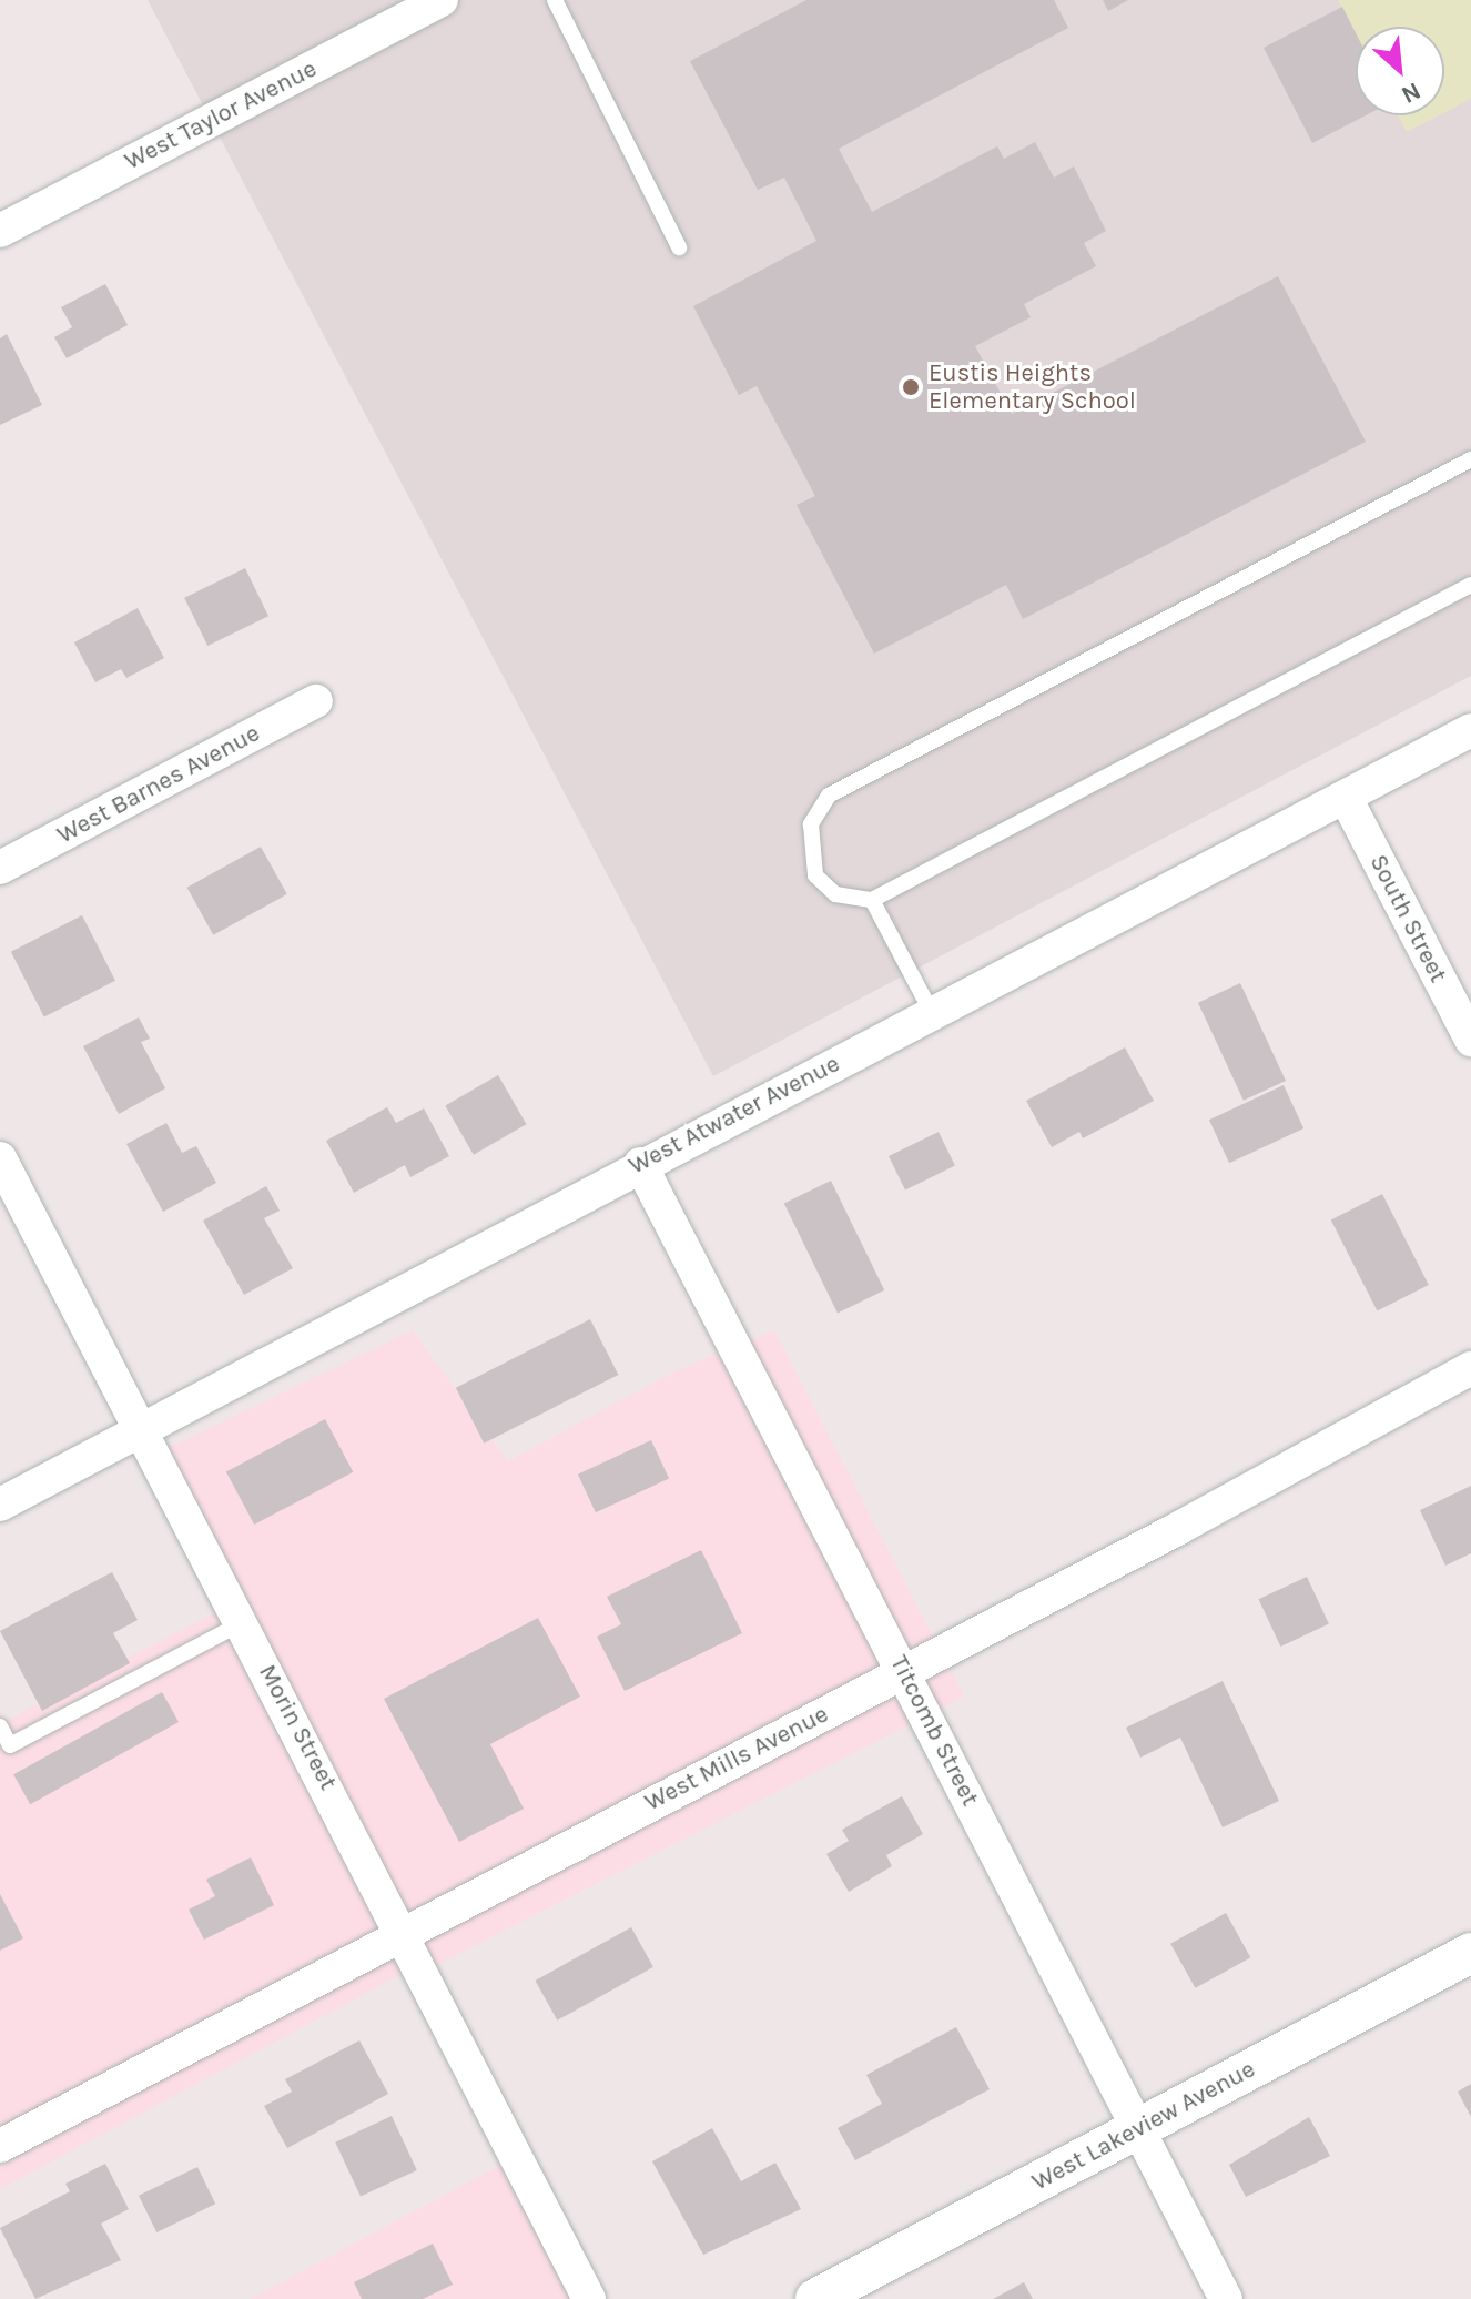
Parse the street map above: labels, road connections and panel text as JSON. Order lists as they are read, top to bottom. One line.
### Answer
{"streets":{"street":["West Taylor Avenue","West Barnes Avenue","South Street","West Atwater Avenue","Morin Street","Titcomb Street","West Mills Avenue","West Lakeview Avenue"]},"crossings":[["South Street","West Atwater Avenue"],["West Atwater Avenue","Morin Street"],["West Atwater Avenue","Titcomb Street"],["Morin Street","West Mills Avenue"],["Titcomb Street","West Mills Avenue"],["Titcomb Street","West Lakeview Avenue"]],"places":["Eustis Heights Elementary School"],"north":"bottom right"}
